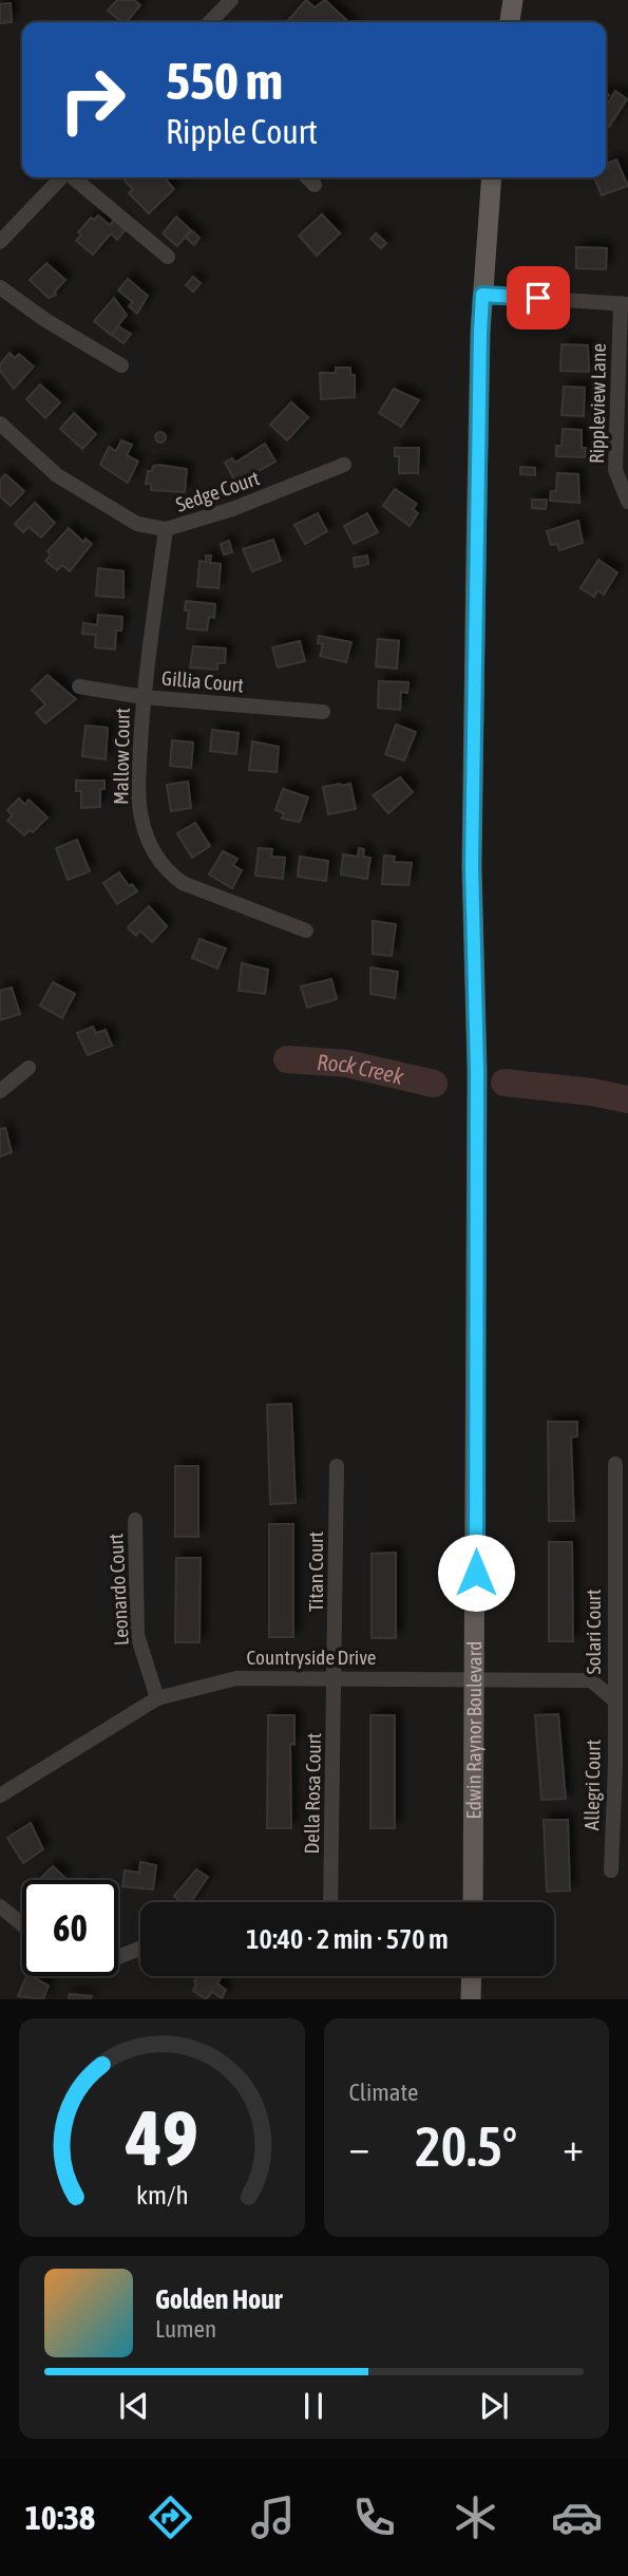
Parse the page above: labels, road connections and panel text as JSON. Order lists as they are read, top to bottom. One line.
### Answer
{"streets":{"main road":["Edwin Raynor Boulevard"],"street":["Rippleview Lane","Sedge Court","Gillia Court","Mallow Court","Titan Court","Leonardo Court","Solari Court","Countryside Drive","Allegri Court","Della Rosa Court"]},"crossings":[["Sedge Court","Mallow Court"],["Gillia Court","Mallow Court"],["Titan Court","Countryside Drive"],["Titan Court","Della Rosa Court"],["Leonardo Court","Countryside Drive"],["Solari Court","Countryside Drive"],["Solari Court","Edwin Raynor Boulevard"],["Solari Court","Allegri Court"],["Countryside Drive","Edwin Raynor Boulevard"],["Countryside Drive","Della Rosa Court"]],"water":["Rock Creek"],"page":{"turn":["550 m","Ripple Court"],"limit":"60","trip":"10:40 · 2 min · 570 m","tile":"Climate","heat":["−","20.5°","+"],"song":["Golden Hour","Lumen"],"tabs":"10:38","gauge":["49","km/h"]}}
